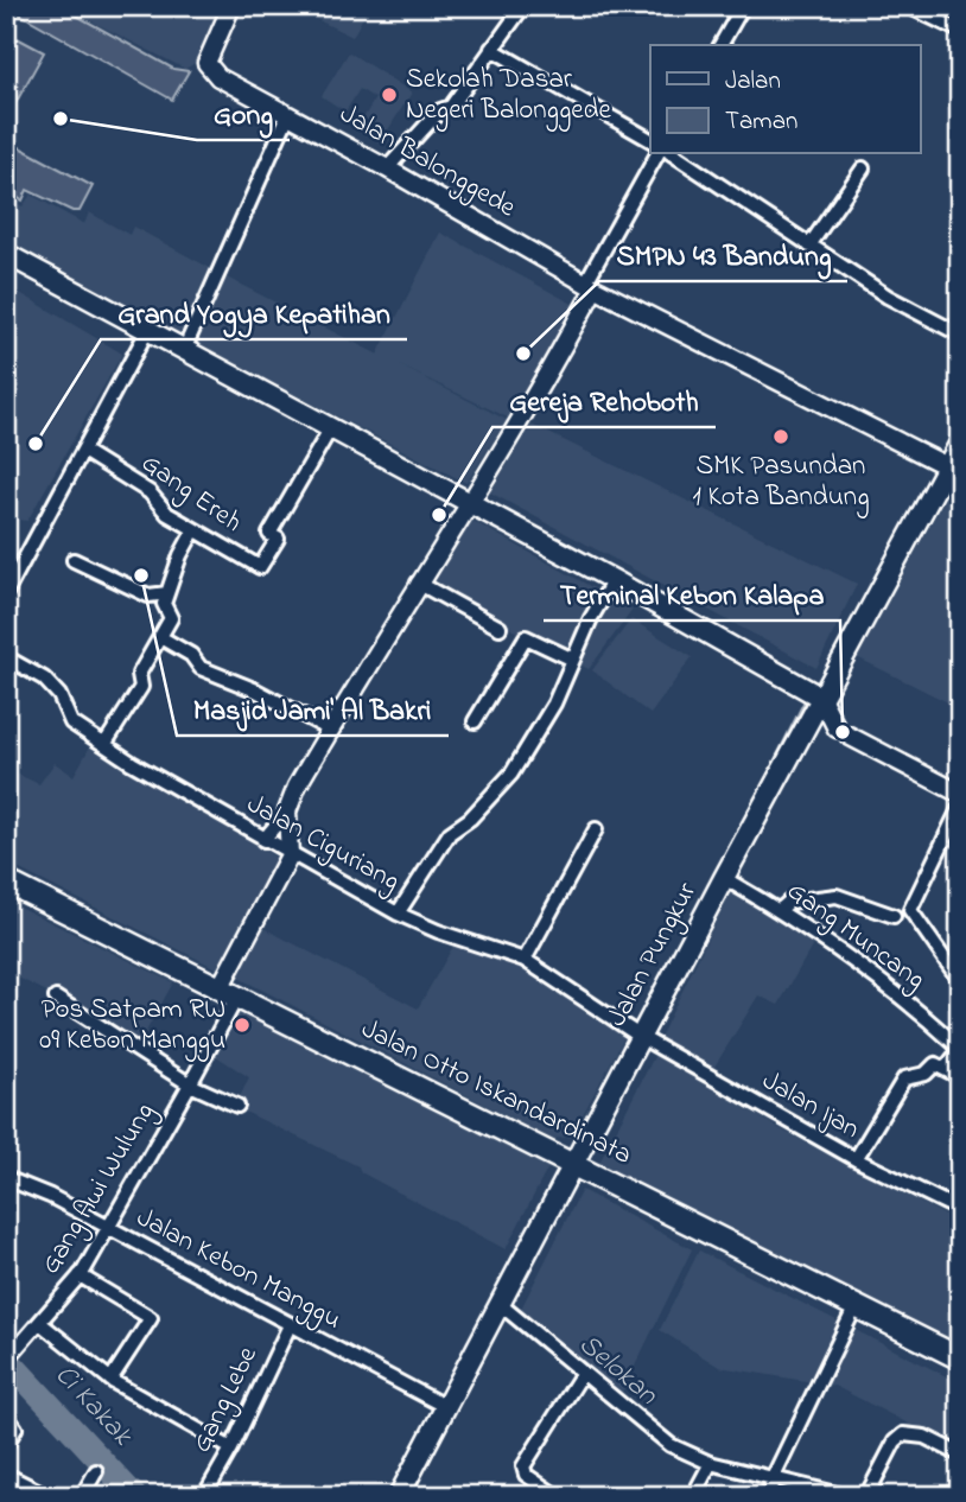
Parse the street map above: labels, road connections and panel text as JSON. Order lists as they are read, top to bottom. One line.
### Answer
{"streets":{"main road":["Jalan Pungkur","Jalan Otto Iskandardinata"],"street":["Jalan Balonggede","Gang Ereh","Jalan Ciguriang","Gang Muncang","Jalan Ijan","Gang Awi Wulung","Jalan Kebon Manggu","Gang Lebe"]},"crossings":[["Jalan Balonggede","Jalan Pungkur"],["Jalan Ciguriang","Jalan Pungkur"],["Jalan Ciguriang","Jalan Ijan"],["Gang Muncang","Jalan Pungkur"],["Jalan Pungkur","Jalan Otto Iskandardinata"],["Jalan Pungkur","Jalan Ijan"],["Jalan Pungkur","Jalan Kebon Manggu"],["Jalan Otto Iskandardinata","Gang Awi Wulung"],["Gang Awi Wulung","Jalan Kebon Manggu"],["Jalan Kebon Manggu","Gang Lebe"]],"water":["Selokan","Ci Kakak"],"places":["Sekolah Dasar Negeri Balonggede","Gong","SMPN 43 Bandung","SMK Pasundan 1 Kota Bandung","Grand Yogya Kepatihan","Gereja Rehoboth","Masjid Jami' Al Bakri","Terminal Kebon Kalapa","Pos Satpam RW 09 Kebon Manggu"],"legend":["Jalan","Taman"]}
